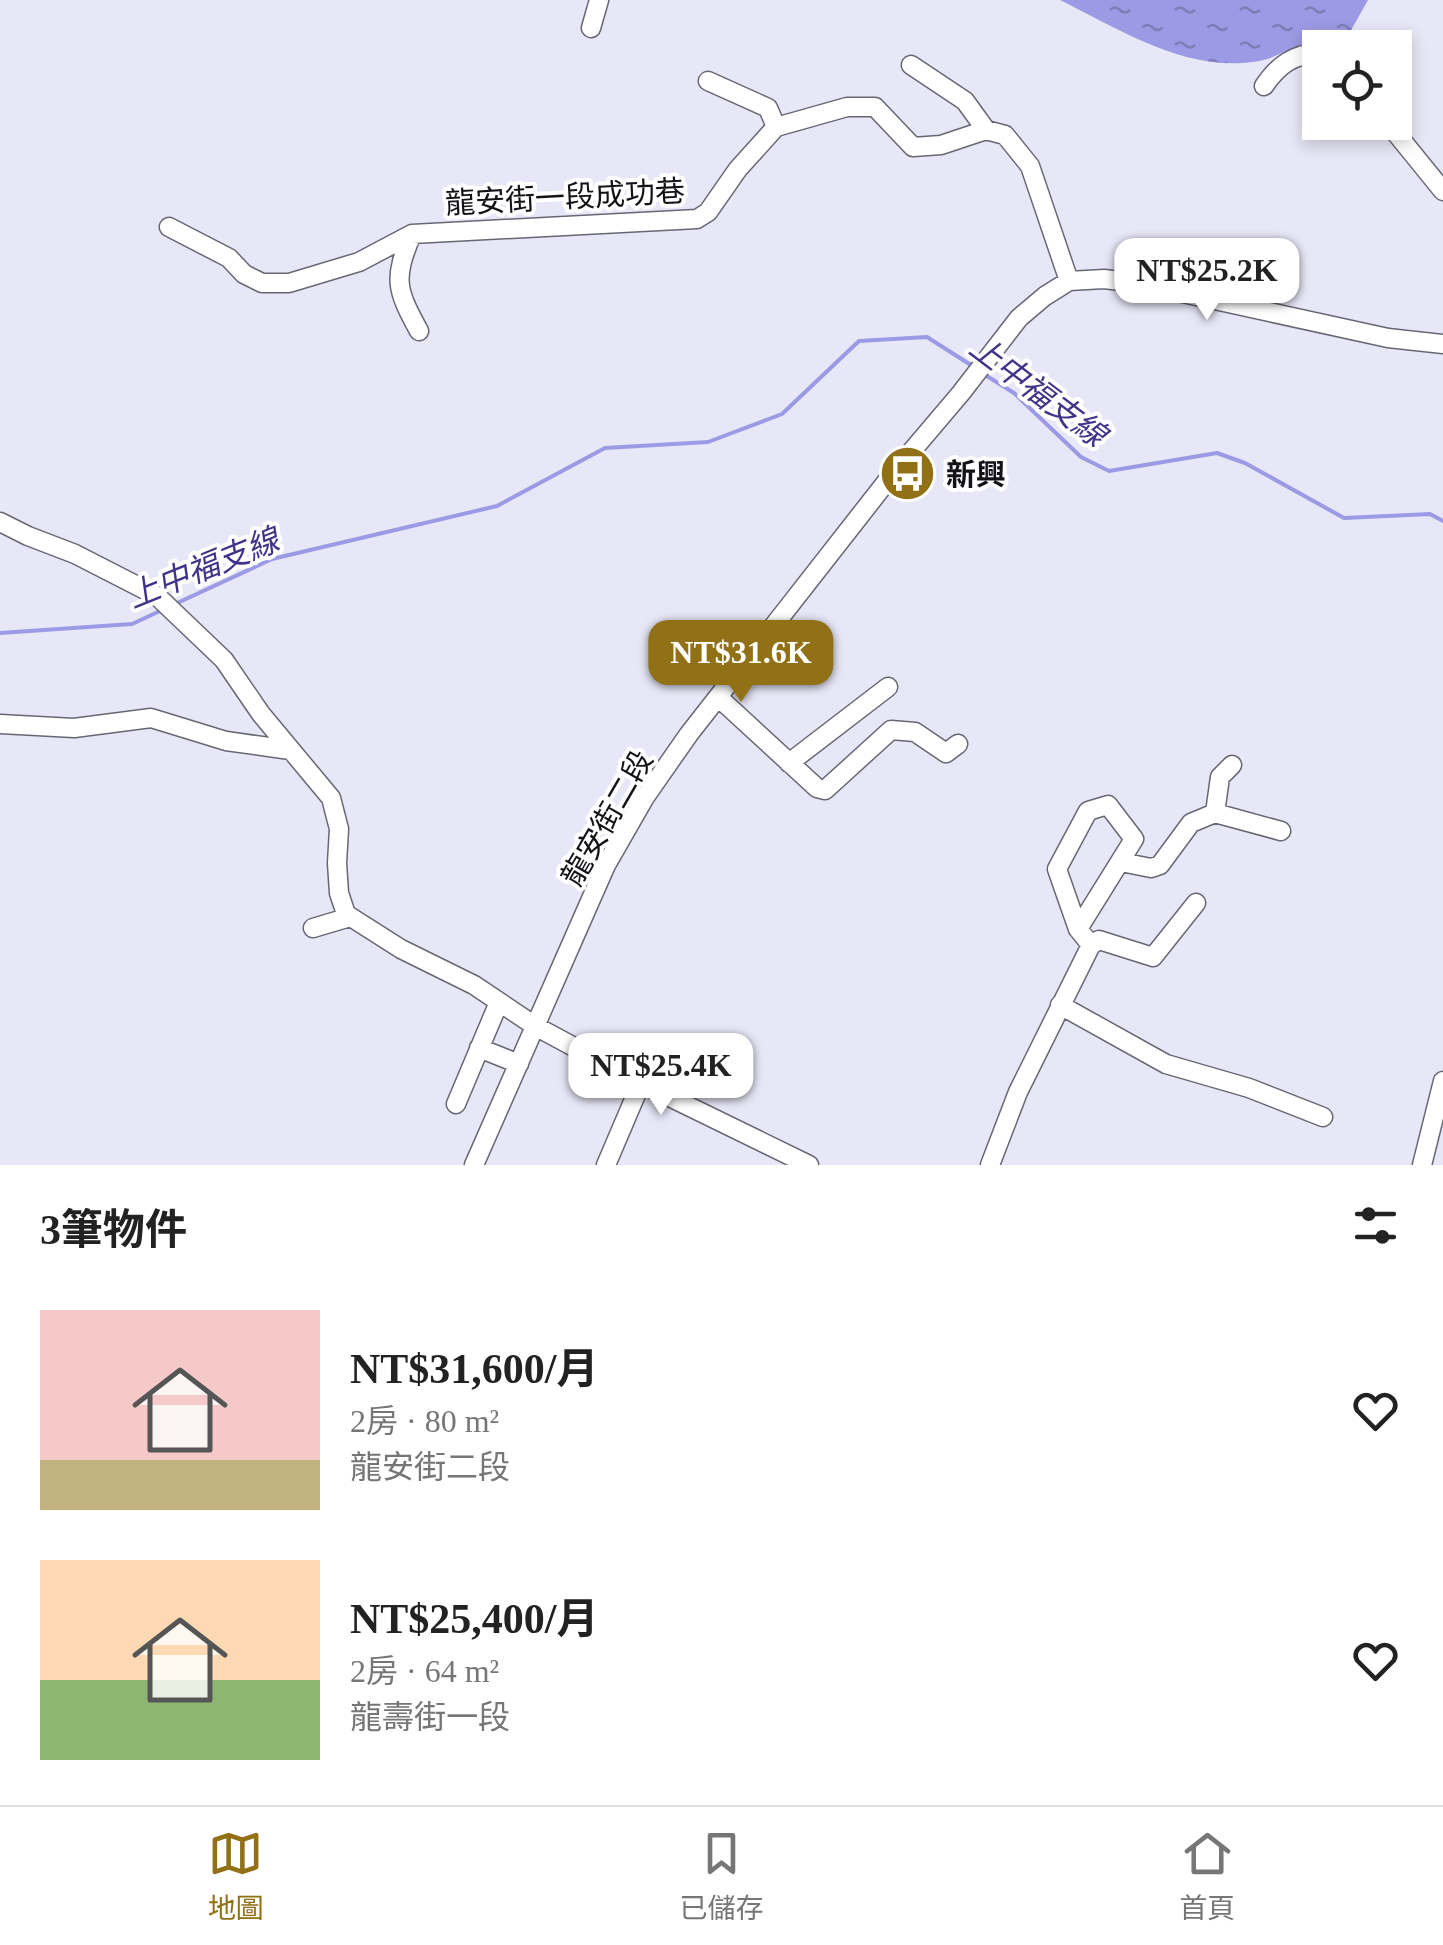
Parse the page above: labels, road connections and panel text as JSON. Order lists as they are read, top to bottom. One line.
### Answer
{"streets":{"street":["龍安街一段成功巷","龍安街二段"]},"water":["上中福支線"],"places":{"bus stop":["新興"]},"page":{"price":["NT$25.2K","NT$31.6K","NT$25.4K"],"heading":"3筆物件","list":[{"name":"NT$31,600/月","note":"2房 · 80 m² · 龍安街二段"},{"name":"NT$25,400/月","note":"2房 · 64 m² · 龍壽街一段"}],"tabs":["地圖","已儲存","首頁"]}}
